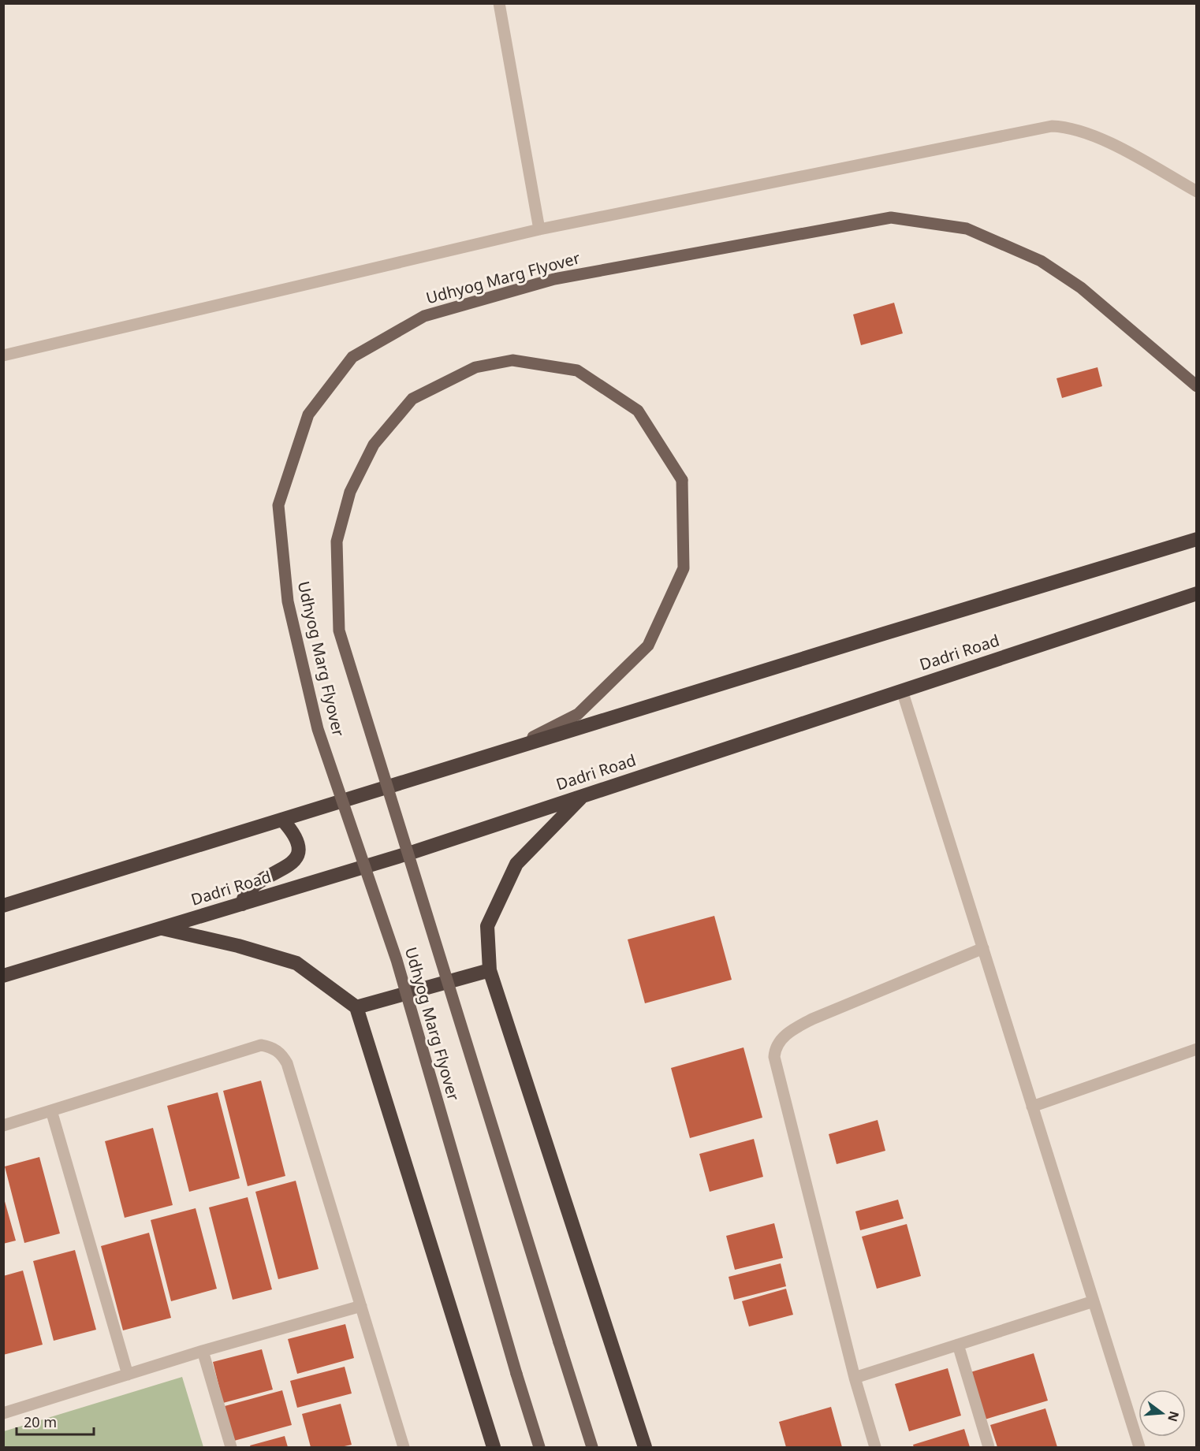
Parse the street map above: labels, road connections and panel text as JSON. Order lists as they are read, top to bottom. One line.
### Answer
{"streets":{"highway":["Dadri Road"],"main road":["Udhyog Marg Flyover"]},"scale_bar":"20 m","north":"right"}
